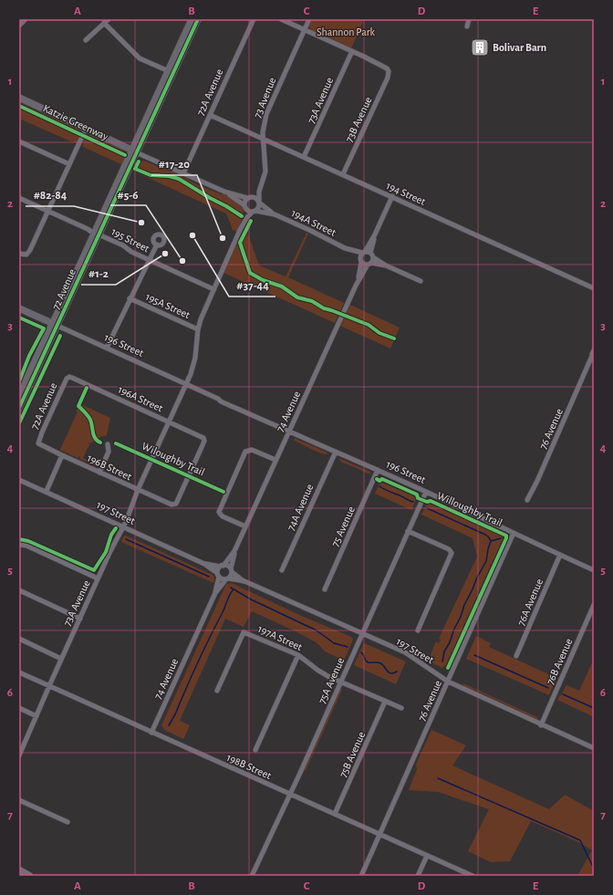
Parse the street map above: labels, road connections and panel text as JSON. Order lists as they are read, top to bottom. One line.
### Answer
{"streets":{"main road":["72 Avenue","196 Street"],"street":["72A Avenue","73 Avenue","73A Avenue","73B Avenue","194 Street","194A Street","195 Street","195A Street","196A Street","74 Avenue","76 Avenue","196B Street","74A Avenue","197 Street","75 Avenue","76A Avenue","197A Street","76B Avenue","75A Avenue","75B Avenue","198B Street"],"cycle path":["Katzie Greenway","Wiloughby Trail","Willoughby Trail"]},"crossings":[["72A Avenue","194 Street"],["72A Avenue","196A Street"],["72A Avenue","196B Street"],["73 Avenue","194 Street"],["73 Avenue","194A Street"],["73A Avenue","73B Avenue"],["73A Avenue","194 Street"],["73A Avenue","195A Street"],["73A Avenue","196 Street"],["73A Avenue","196A Street"],["73A Avenue","196B Street"],["73A Avenue","197 Street"],["73A Avenue","198B Street"],["73B Avenue","194 Street"],["194A Street","74 Avenue"],["195 Street","72 Avenue"],["72 Avenue","196 Street"],["196 Street","74 Avenue"],["196 Street","76 Avenue"],["196 Street","74A Avenue"],["196 Street","75 Avenue"],["196 Street","76A Avenue"],["196 Street","75A Avenue"],["196A Street","196B Street"],["74 Avenue","197 Street"],["74 Avenue","198B Street"],["76 Avenue","197 Street"],["76 Avenue","198B Street"],["197 Street","76B Avenue"],["197 Street","75A Avenue"],["197A Street","75A Avenue"],["197A Street","75B Avenue"],["75A Avenue","198B Street"],["75B Avenue","198B Street"]],"parks":["Shannon Park"],"places":{"building":["Bolivar Barn"],"other":["#82-84","#37-44","#17-20","#1-2","#5-6"]},"grid":{"columns":["A","B","C","D","E"],"rows":["1","2","3","4","5","6","7"]}}
